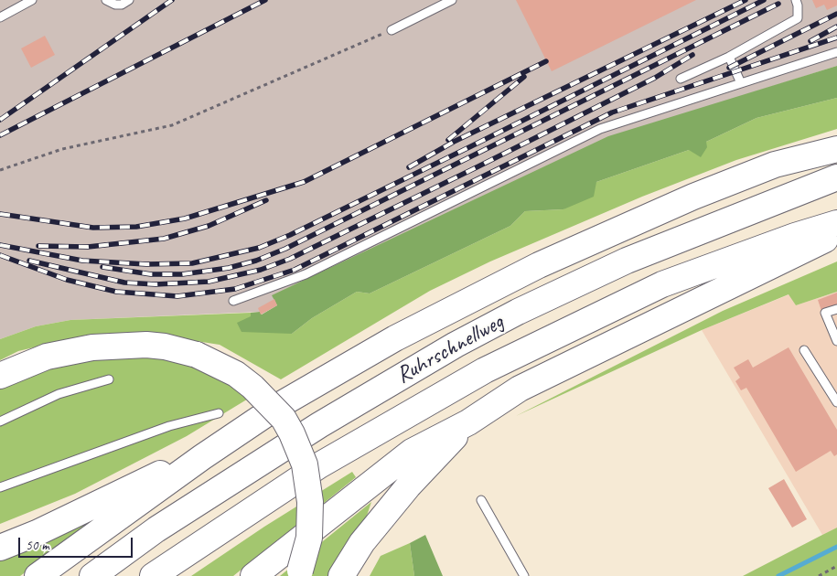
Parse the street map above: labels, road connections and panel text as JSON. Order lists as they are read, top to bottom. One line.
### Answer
{"streets":{"highway":["Ruhrschnellweg"]},"scale_bar":"50 m"}
